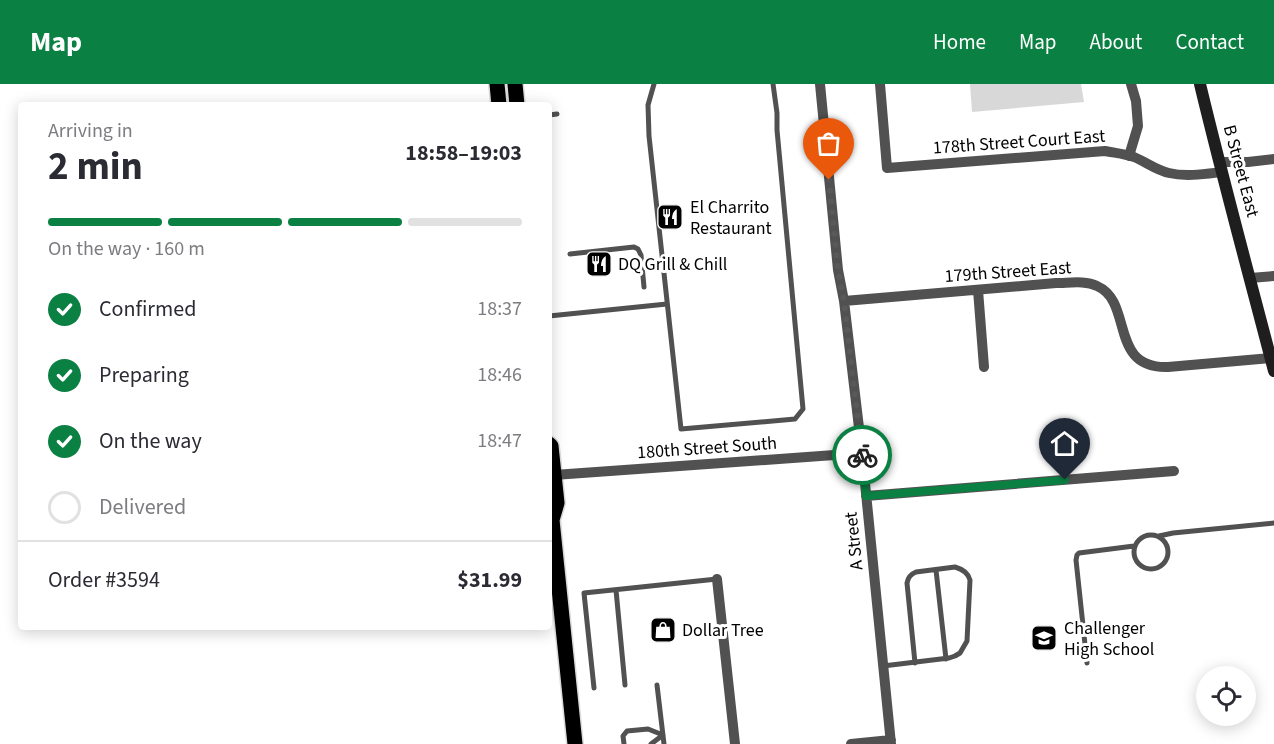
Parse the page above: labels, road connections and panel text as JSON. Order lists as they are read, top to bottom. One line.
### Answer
{"streets":{"street":["178th Street Court East","B Street East","179th Street East","180th Street South","A Street"]},"crossings":[["178th Street Court East","B Street East"],["B Street East","179th Street East"],["179th Street East","A Street"],["180th Street South","A Street"]],"places":{"restaurant":["El Charrito Restaurant","DQ Grill & Chill"],"shop":["Dollar Tree"],"school or university":["Challenger High School"]},"page":{"header":"Map","nav":["Home","Map","About","Contact"],"heading":["2 min","Arriving in","18:58–19:03"],"panel":["Order #3594","$31.99"],"bar":"On the way · 160 m","list":[["Confirmed","18:37"],["Preparing","18:46"],["On the way","18:47"],"Delivered"]}}
